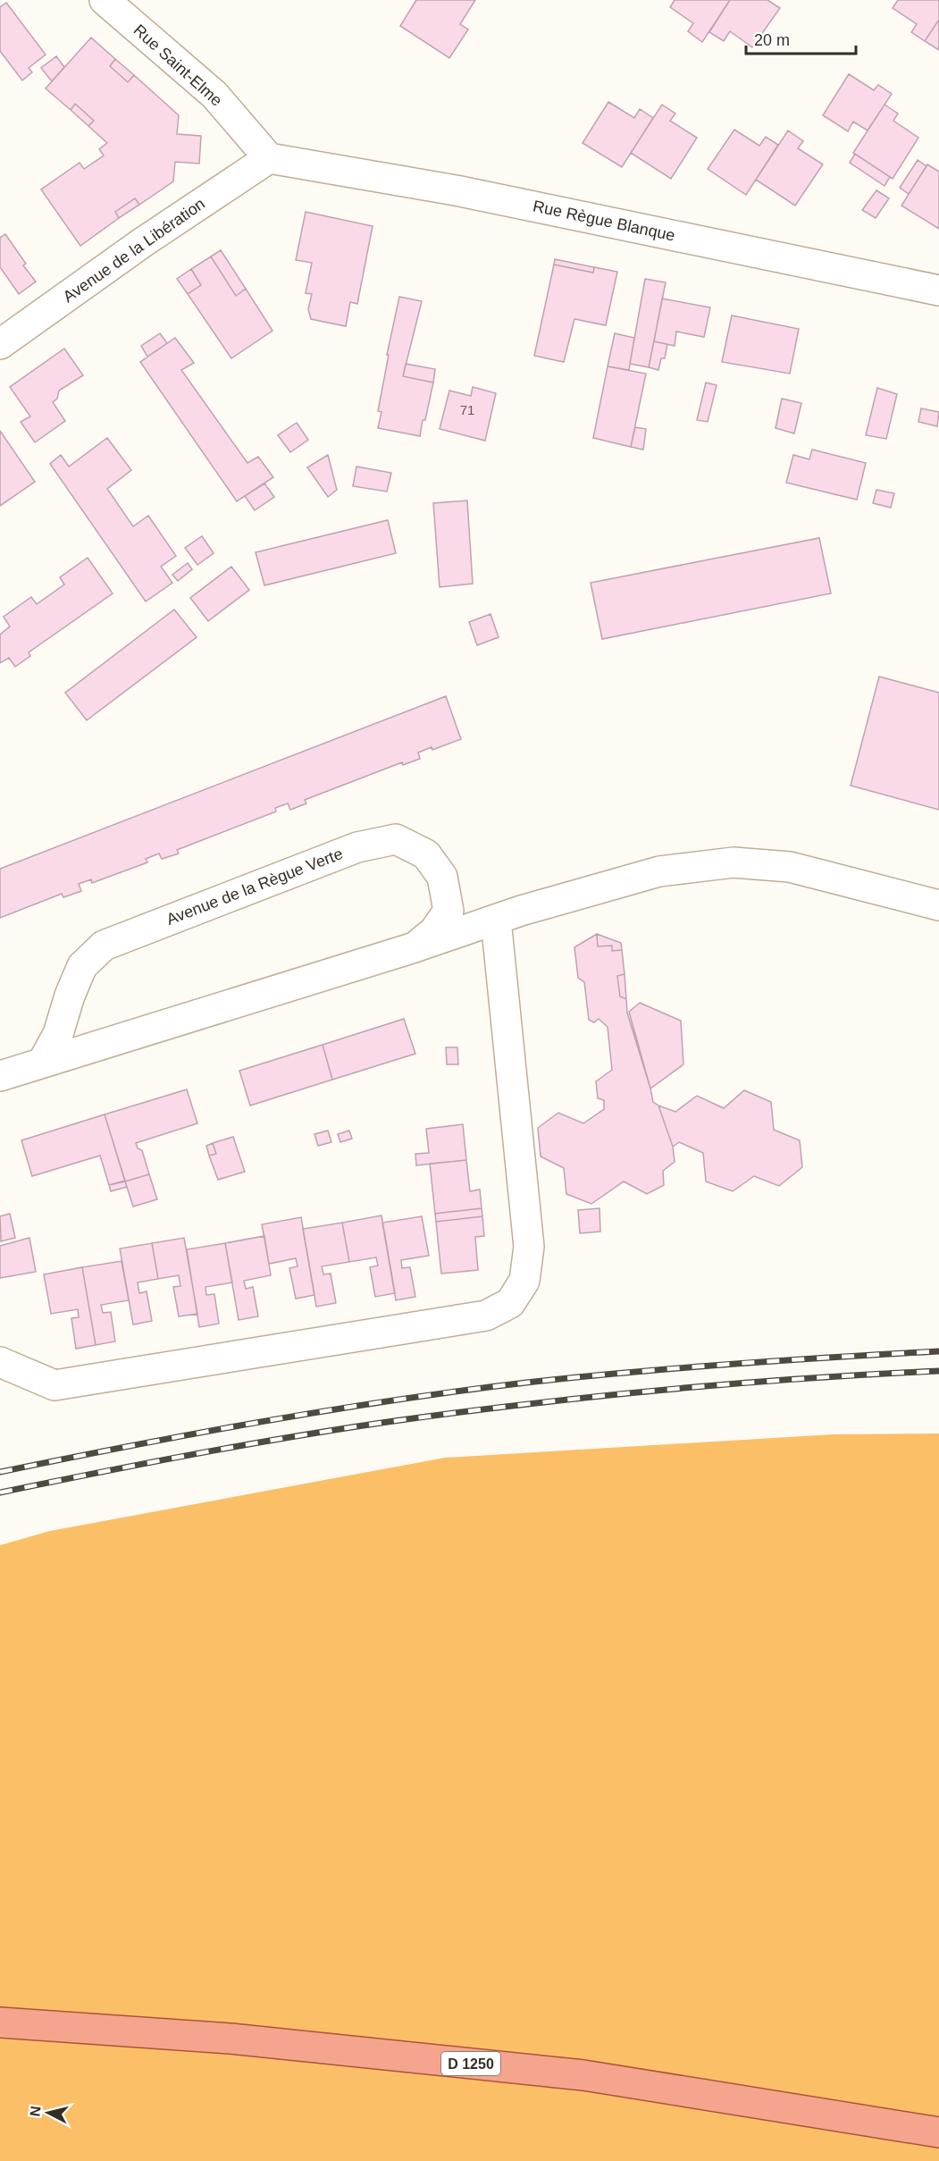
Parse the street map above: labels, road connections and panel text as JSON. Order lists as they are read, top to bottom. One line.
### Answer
{"streets":{"main road":["D 1250"],"street":["Rue Saint-Elme","Rue Règue Blanque","Avenue de la Libération","Avenue de la Règue Verte"]},"crossings":[["Rue Saint-Elme","Rue Règue Blanque"],["Rue Saint-Elme","Avenue de la Libération"],["Rue Règue Blanque","Avenue de la Libération"]],"house_numbers":["71"],"scale_bar":"20 m","north":"left"}
